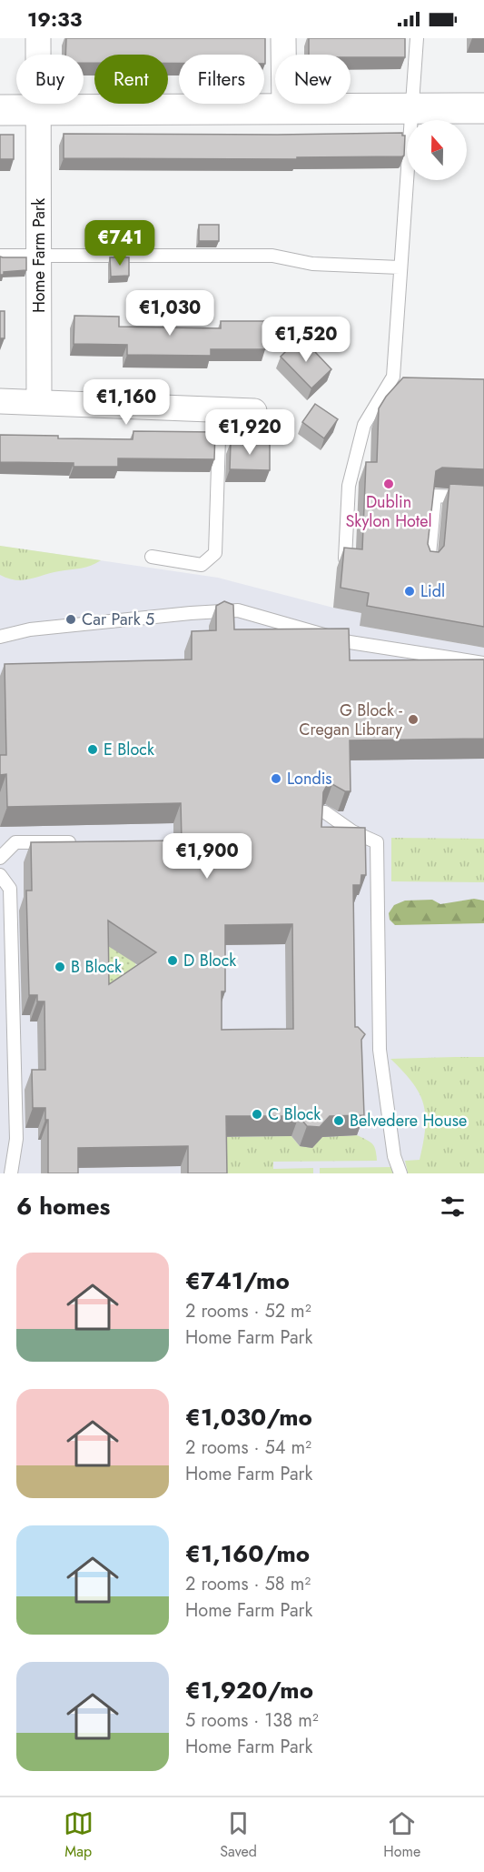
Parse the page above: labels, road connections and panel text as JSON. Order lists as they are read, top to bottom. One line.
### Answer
{"streets":{"street":["Home Farm Park"]},"places":["Dublin Skylon Hotel","Lidl","Car Park 5","G Block - Cregan Library","E Block","Londis","D Block","B Block","C Block","Belvedere House"],"north":"top","page":{"status":"19:33","chip":["Buy","Rent","Filters","New"],"price":["€741","€1,030","€1,520","€1,160","€1,920","€1,900"],"heading":"6 homes","list":[{"name":"€741/mo","note":"2 rooms · 52 m² · Home Farm Park"},{"name":"€1,030/mo","note":"2 rooms · 54 m² · Home Farm Park"},{"name":"€1,160/mo","note":"2 rooms · 58 m² · Home Farm Park"},{"name":"€1,920/mo","note":"5 rooms · 138 m² · Home Farm Park"}],"tabs":["Map","Saved","Home"]}}
